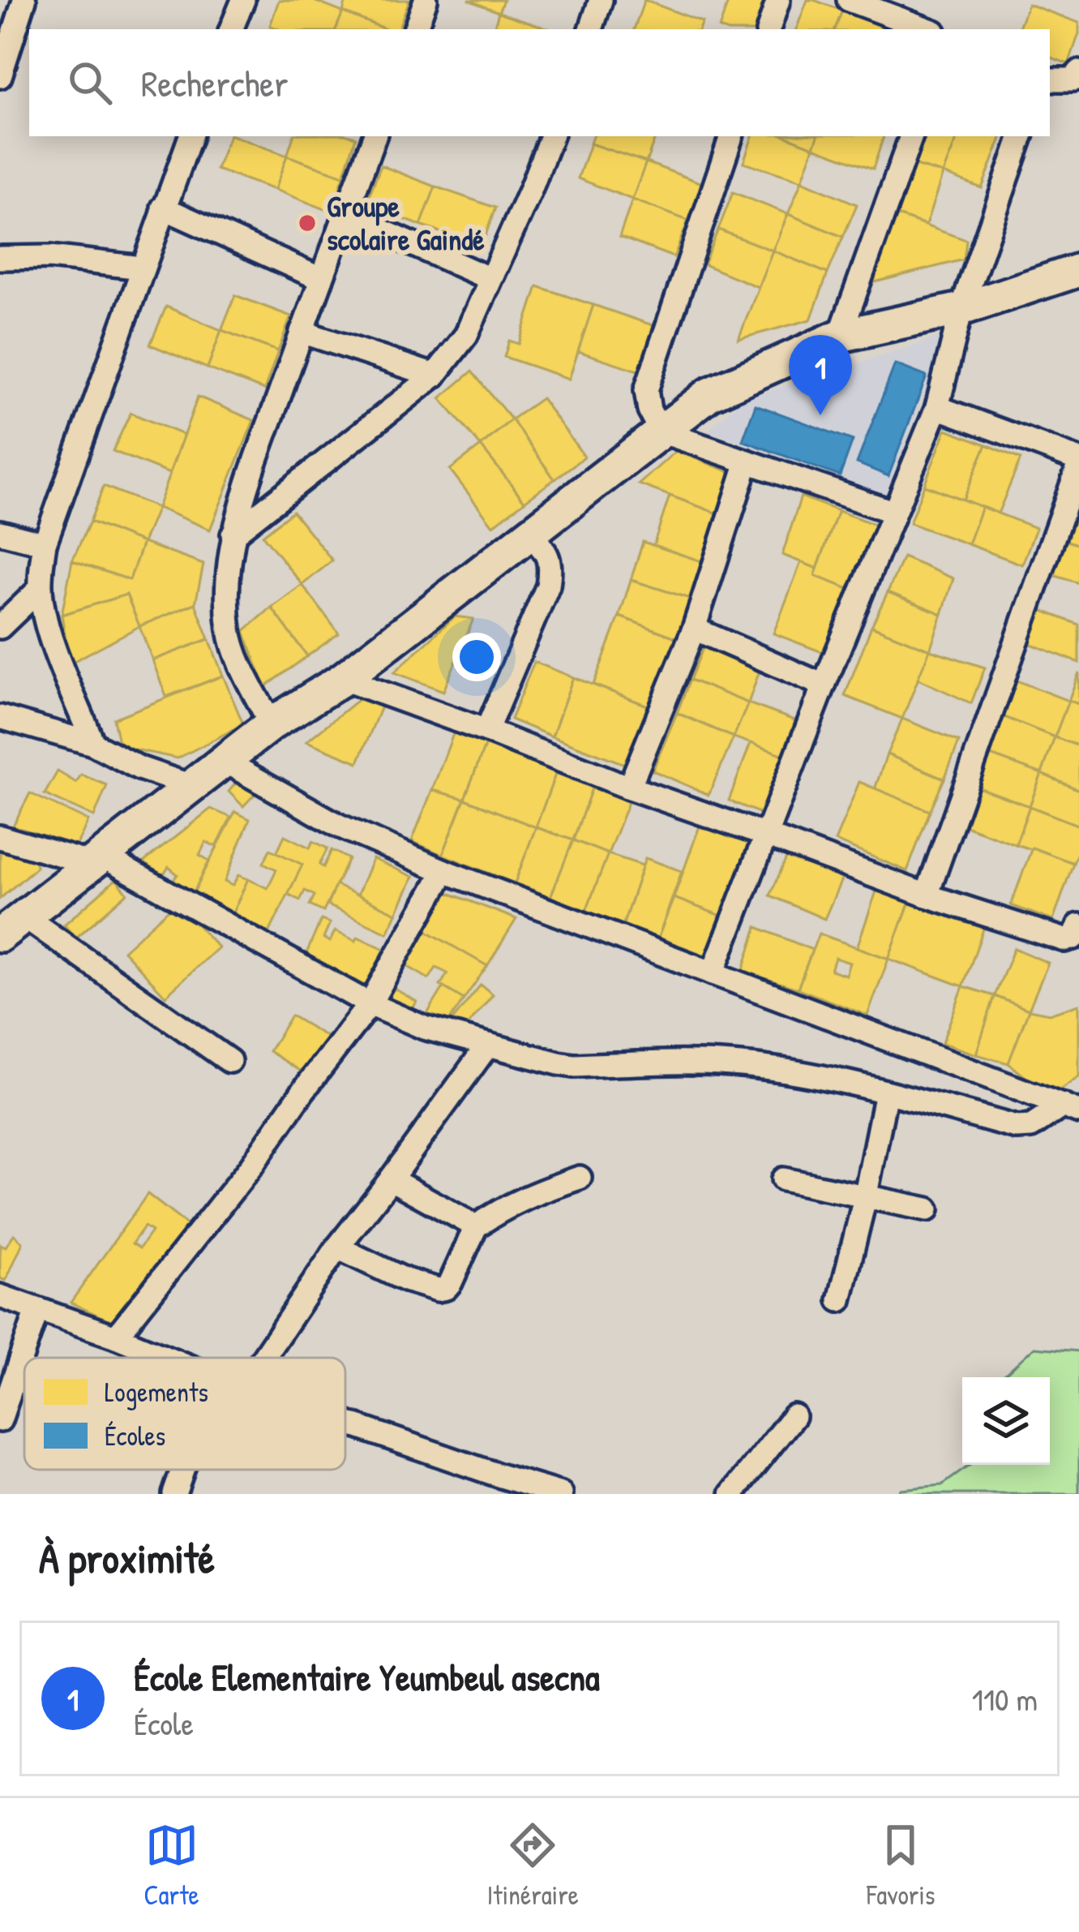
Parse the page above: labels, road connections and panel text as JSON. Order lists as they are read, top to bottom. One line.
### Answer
{"places":["Groupe scolaire Gaindé"],"legend":["Logements","Écoles"],"page":{"search":"Rechercher","pins":"1","heading":"À proximité","list":[{"mark":"1","name":"École Elementaire Yeumbeul asecna","note":"École","value":"110 m"}],"nav":["Carte","Itinéraire","Favoris"]}}
